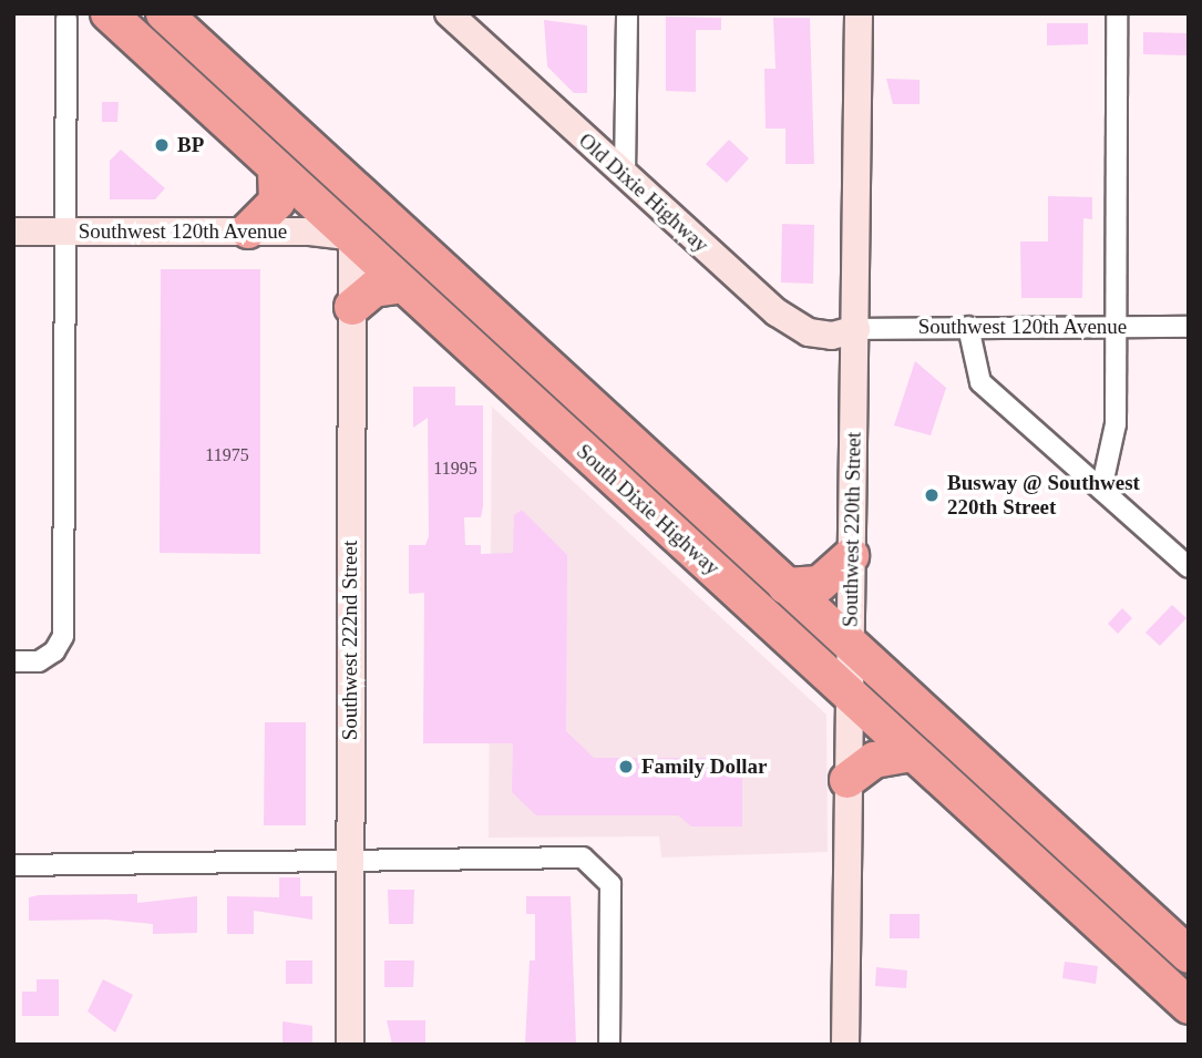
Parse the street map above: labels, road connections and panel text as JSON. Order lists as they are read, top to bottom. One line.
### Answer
{"streets":{"highway":["South Dixie Highway"],"street":["Old Dixie Highway","Southwest 120th Avenue","Southwest 220th Street","Southwest 222nd Street"]},"crossings":[["Old Dixie Highway","Southwest 120th Avenue"],["Old Dixie Highway","Southwest 220th Street"],["Southwest 120th Avenue","South Dixie Highway"],["Southwest 120th Avenue","Southwest 220th Street"],["Southwest 120th Avenue","Southwest 222nd Street"],["South Dixie Highway","Southwest 220th Street"],["South Dixie Highway","Southwest 222nd Street"]],"places":["BP","Busway @ Southwest 220th Street","Family Dollar"],"house_numbers":["11975","11995"]}
